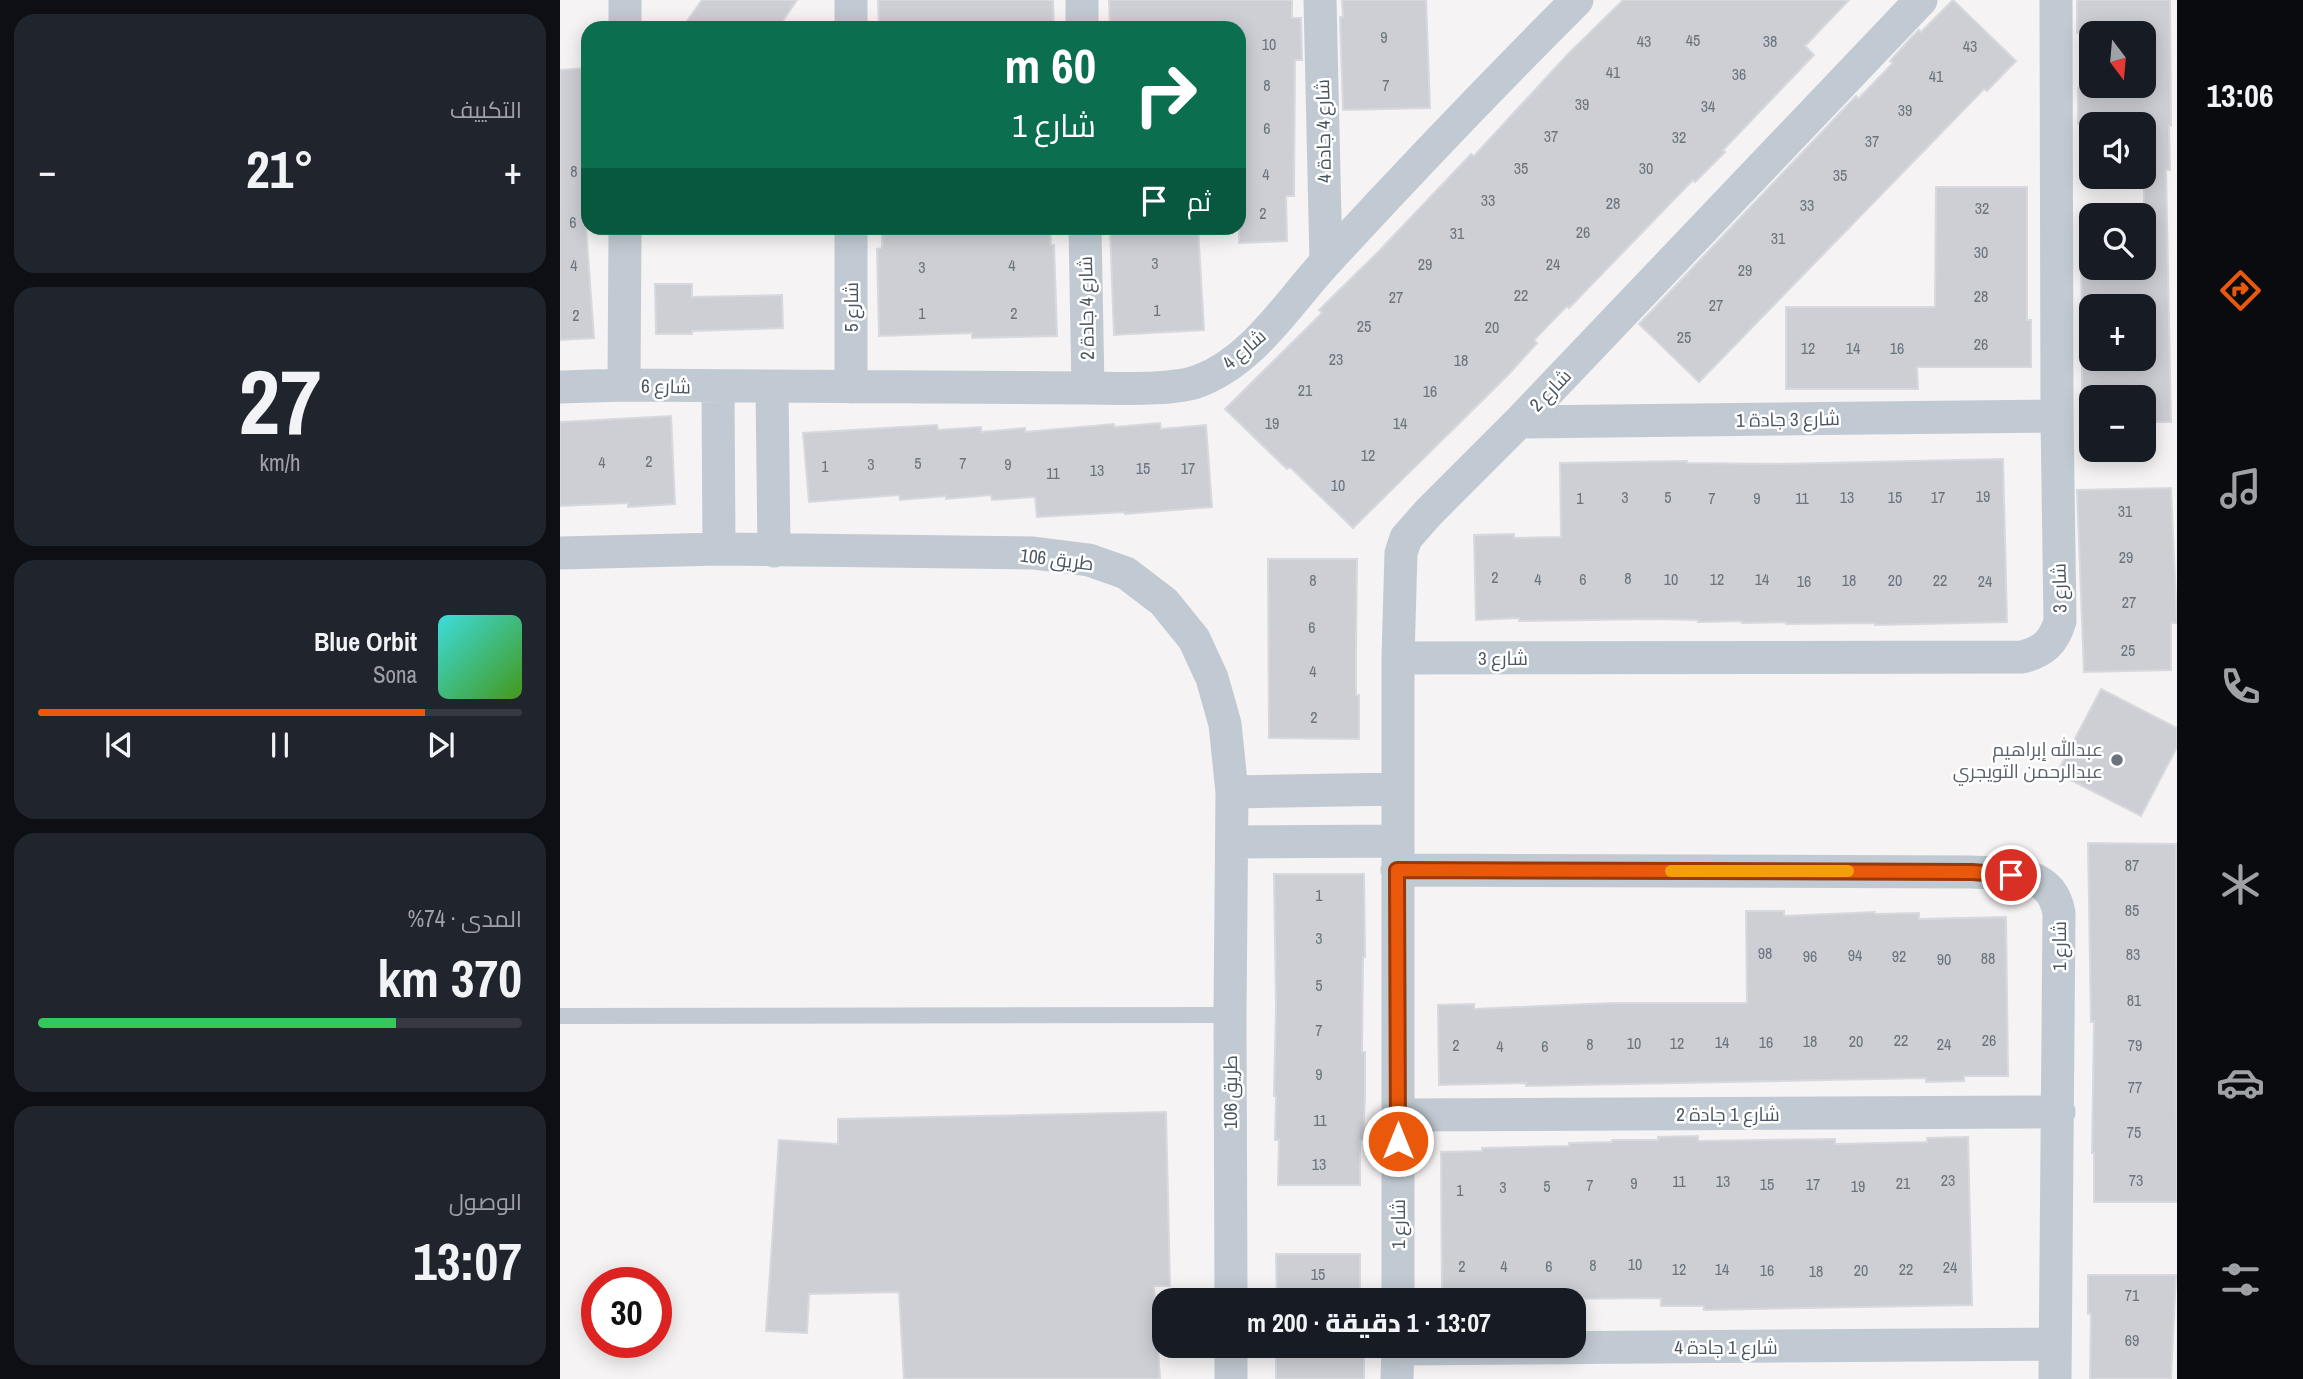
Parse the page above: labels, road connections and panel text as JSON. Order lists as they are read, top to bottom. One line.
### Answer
{"streets":{"street":["شارع 4 جادة 4","شارع 5","شارع 4 جادة 2","شارع 4","شارع 6","شارع 2","شارع 3 جادة 1","طريق 106","شارع 3","شارع 1","شارع 1 جادة 2","شارع 1 جادة 4"]},"crossings":[["شارع 4 جادة 4","شارع 4"],["شارع 5","شارع 4"],["شارع 4 جادة 2","شارع 4"],["شارع 4","شارع 6"],["شارع 2","شارع 3 جادة 1"],["شارع 2","شارع 3"],["شارع 2","شارع 1"],["شارع 3 جادة 1","شارع 3"],["شارع 1","شارع 1 جادة 2"],["شارع 1","شارع 1 جادة 4"]],"places":["عبدالله إبراهيم عبدالرحمن التويجري"],"house_numbers":["9","45","43","38","10","43","41","36","41","8","7","39","34","39","6","37","32","37","35","30","8","4","35","33","28","33","32","2","6","26","31","31","30","3","29","24","4","4","3","29","22","28","27","27","1","1","2","2","25","20","25","26","12","14","16","23","18","21","16","19","14","12","2","4","5","7","3","9","1","15","17","13","11","10","19","3","5","13","15","17","1","7","9","11","31","29","2","8","4","6","10","12","14","8","18","20","22","16","24","27","6","25","4","2","87","1","85","3","98","83","94","96","92","88","90","5","81","7","22","26","18","20","14","16","10","12","8","24","2","79","4","6","9","77","11","75","13","23","73","11","13","9","21","15","17","7","5","19","3","1","10","8","2","4","6","24","12","14","22","16","20","18","15","71","69"],"north":"bottom","page":{"tabs":"13:06","tile":["التكييف",["27","km/h"],["المدى · 74%","370 km"],["الوصول","13:07"]],"map_buttons":["+","−"],"turn":["60 m","شارع 1"],"heat":["−","21°","+"],"then":"ثم","song":["Blue Orbit","Sona"],"limit":"30","trip":"13:07 · 1 دقيقة · 200 m"}}
